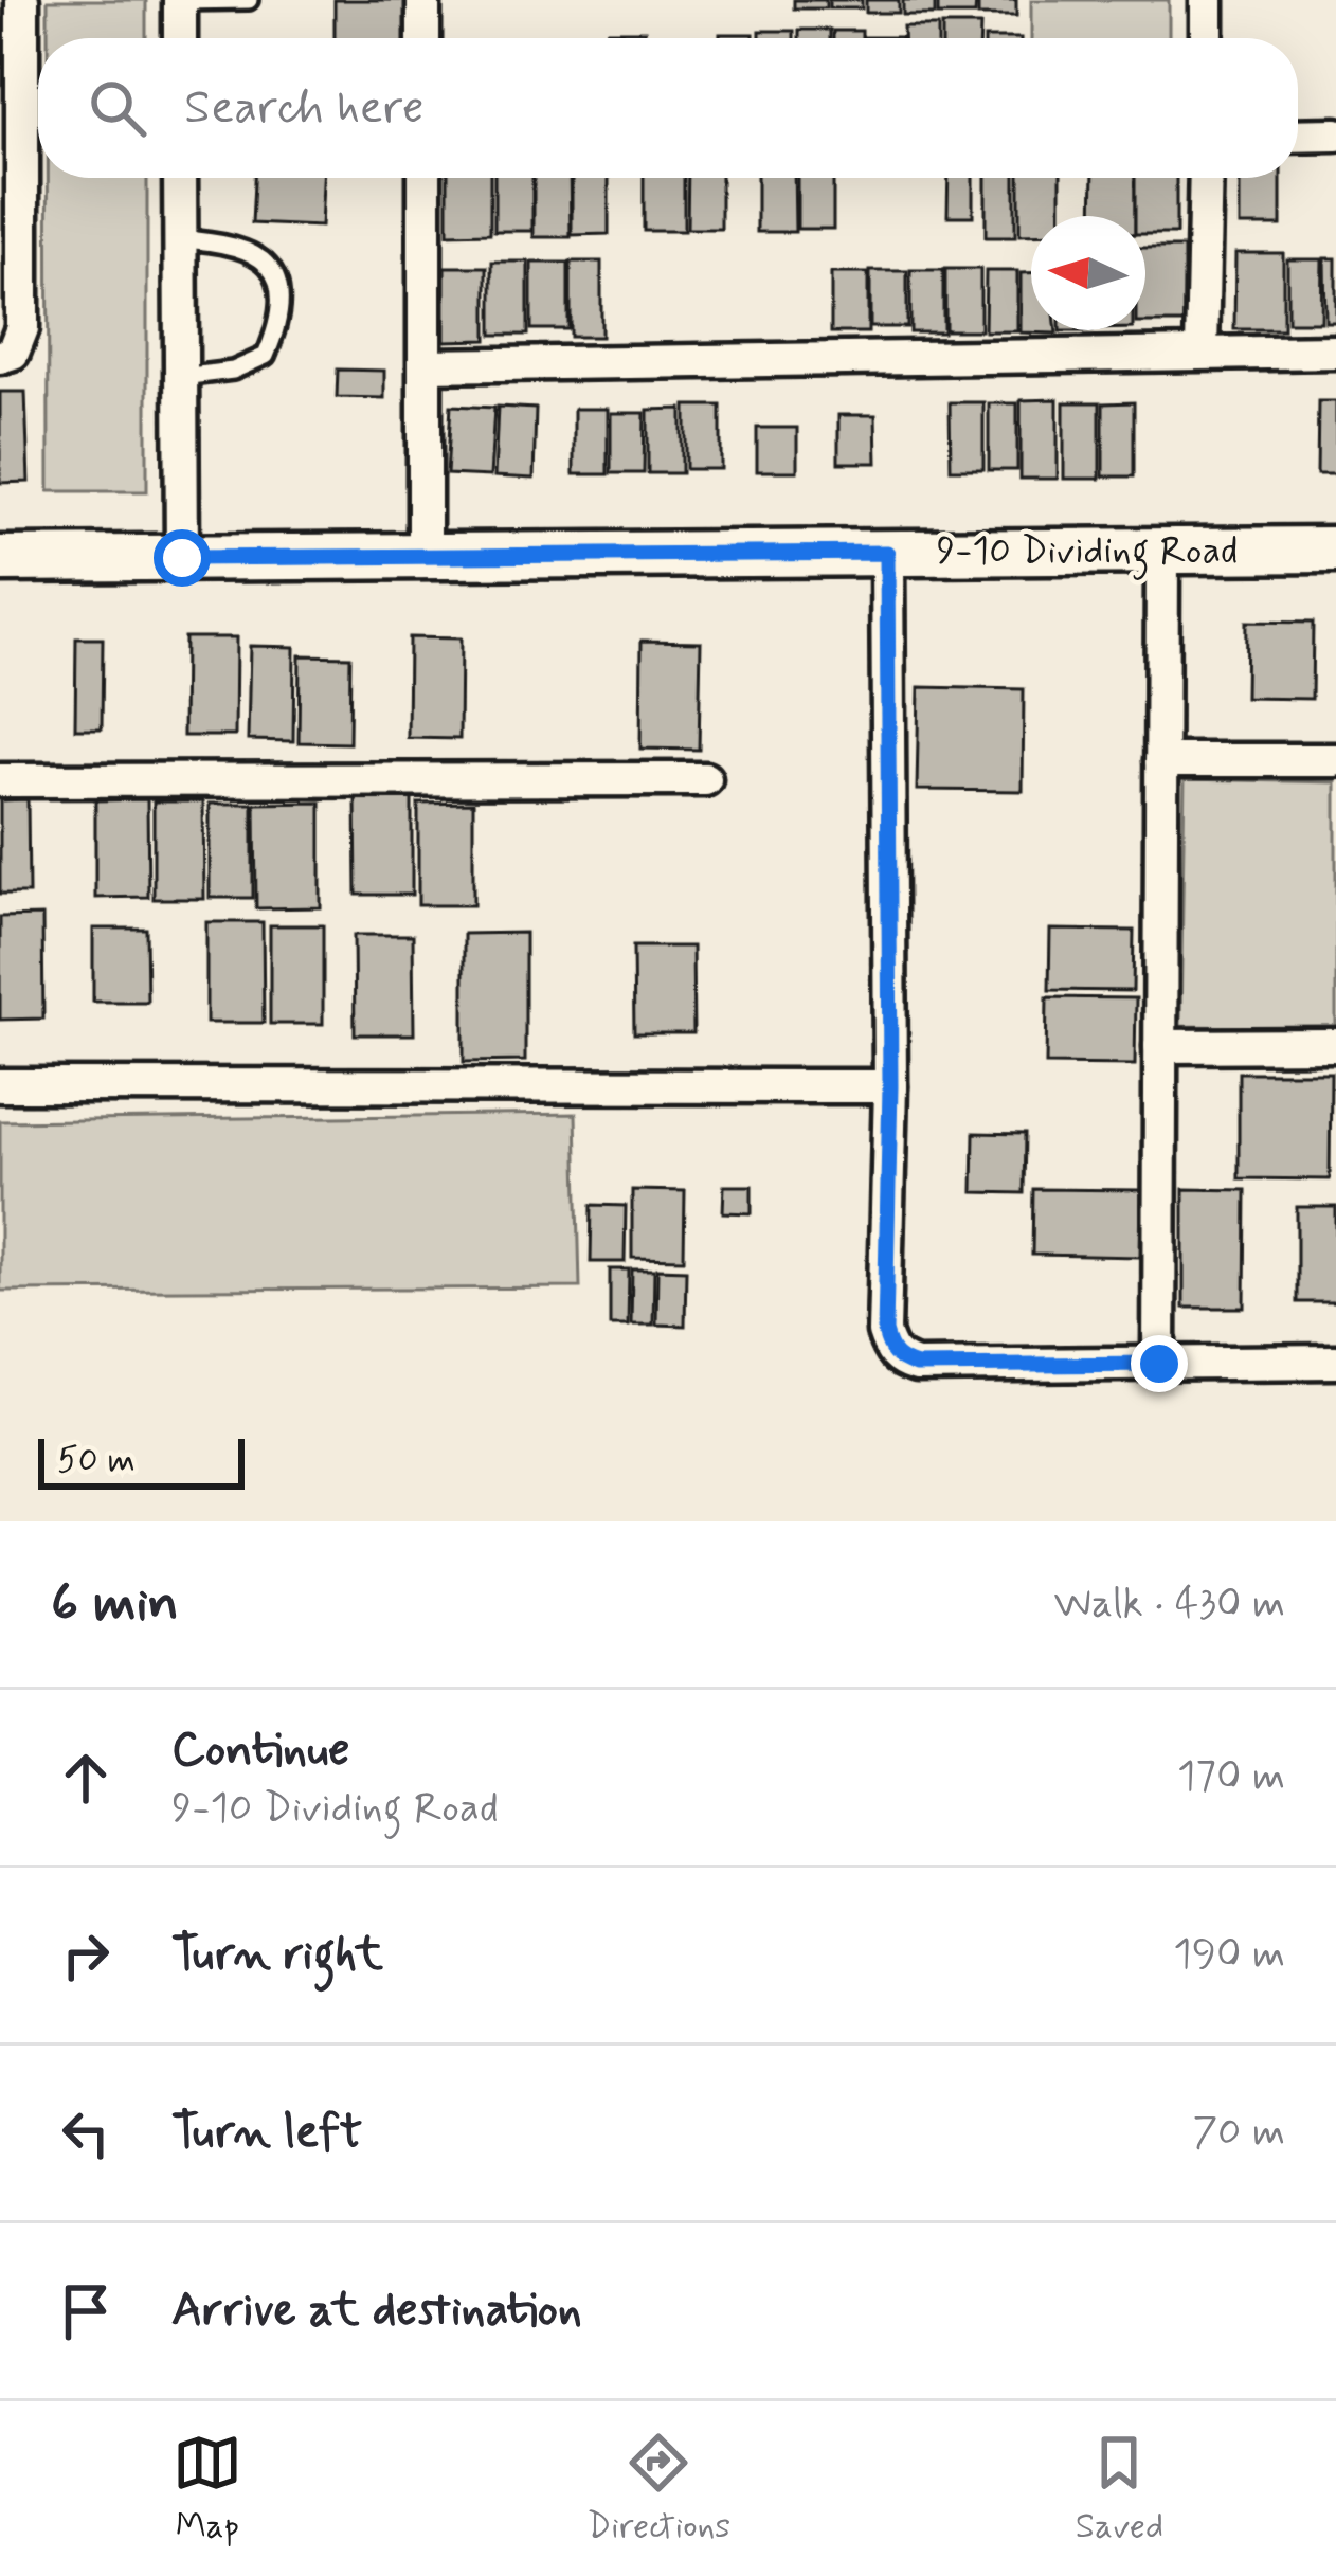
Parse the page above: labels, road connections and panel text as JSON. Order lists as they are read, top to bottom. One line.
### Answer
{"streets":{"street":["9-10 Dividing Road"]},"scale_bar":"50 m","north":"left","page":{"search":"Search here","scale":"50 m","heading":["6 min","Walk · 430 m"],"list":[["Continue","9-10 Dividing Road","170 m"],["Turn right","190 m"],["Turn left","70 m"],"Arrive at destination"],"nav":["Map","Directions","Saved"]}}
